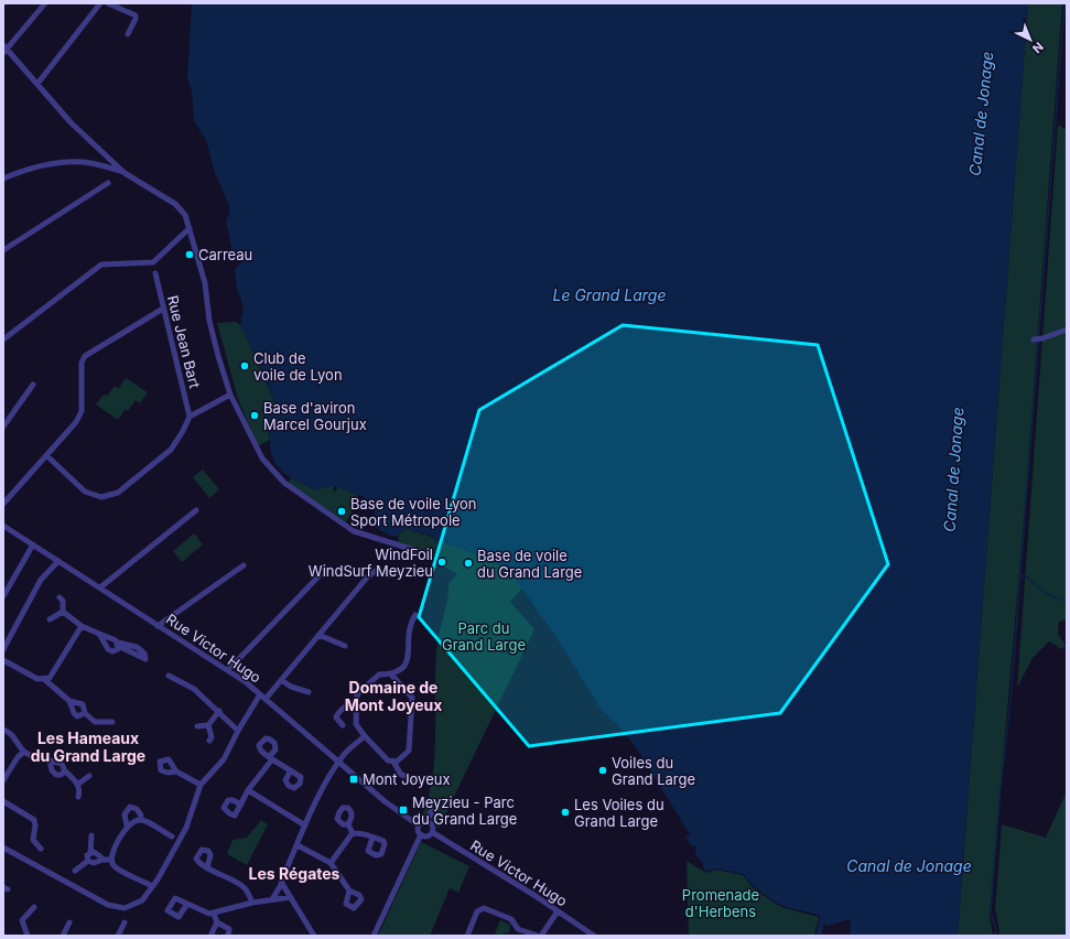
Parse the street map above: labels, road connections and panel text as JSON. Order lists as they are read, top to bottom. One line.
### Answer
{"streets":{"street":["Rue Jean Bart","Rue Victor Hugo"]},"districts":["Domaine de Mont Joyeux","Les Hameaux du Grand Large","Les Régates"],"water":["Canal de Jonage","Le Grand Large"],"parks":["Parc du Grand Large","Promenade d'Herbens"],"places":{"other":["Carreau","Club de voile de Lyon","Base d'aviron Marcel Gourjux","Base de voile Lyon Sport Métropole","WindFoil WindSurf Meyzieu","Base de voile du Grand Large","Voiles du Grand Large","Les Voiles du Grand Large"],"transit":["Mont Joyeux","Meyzieu - Parc du Grand Large"]},"north":"bottom right"}
